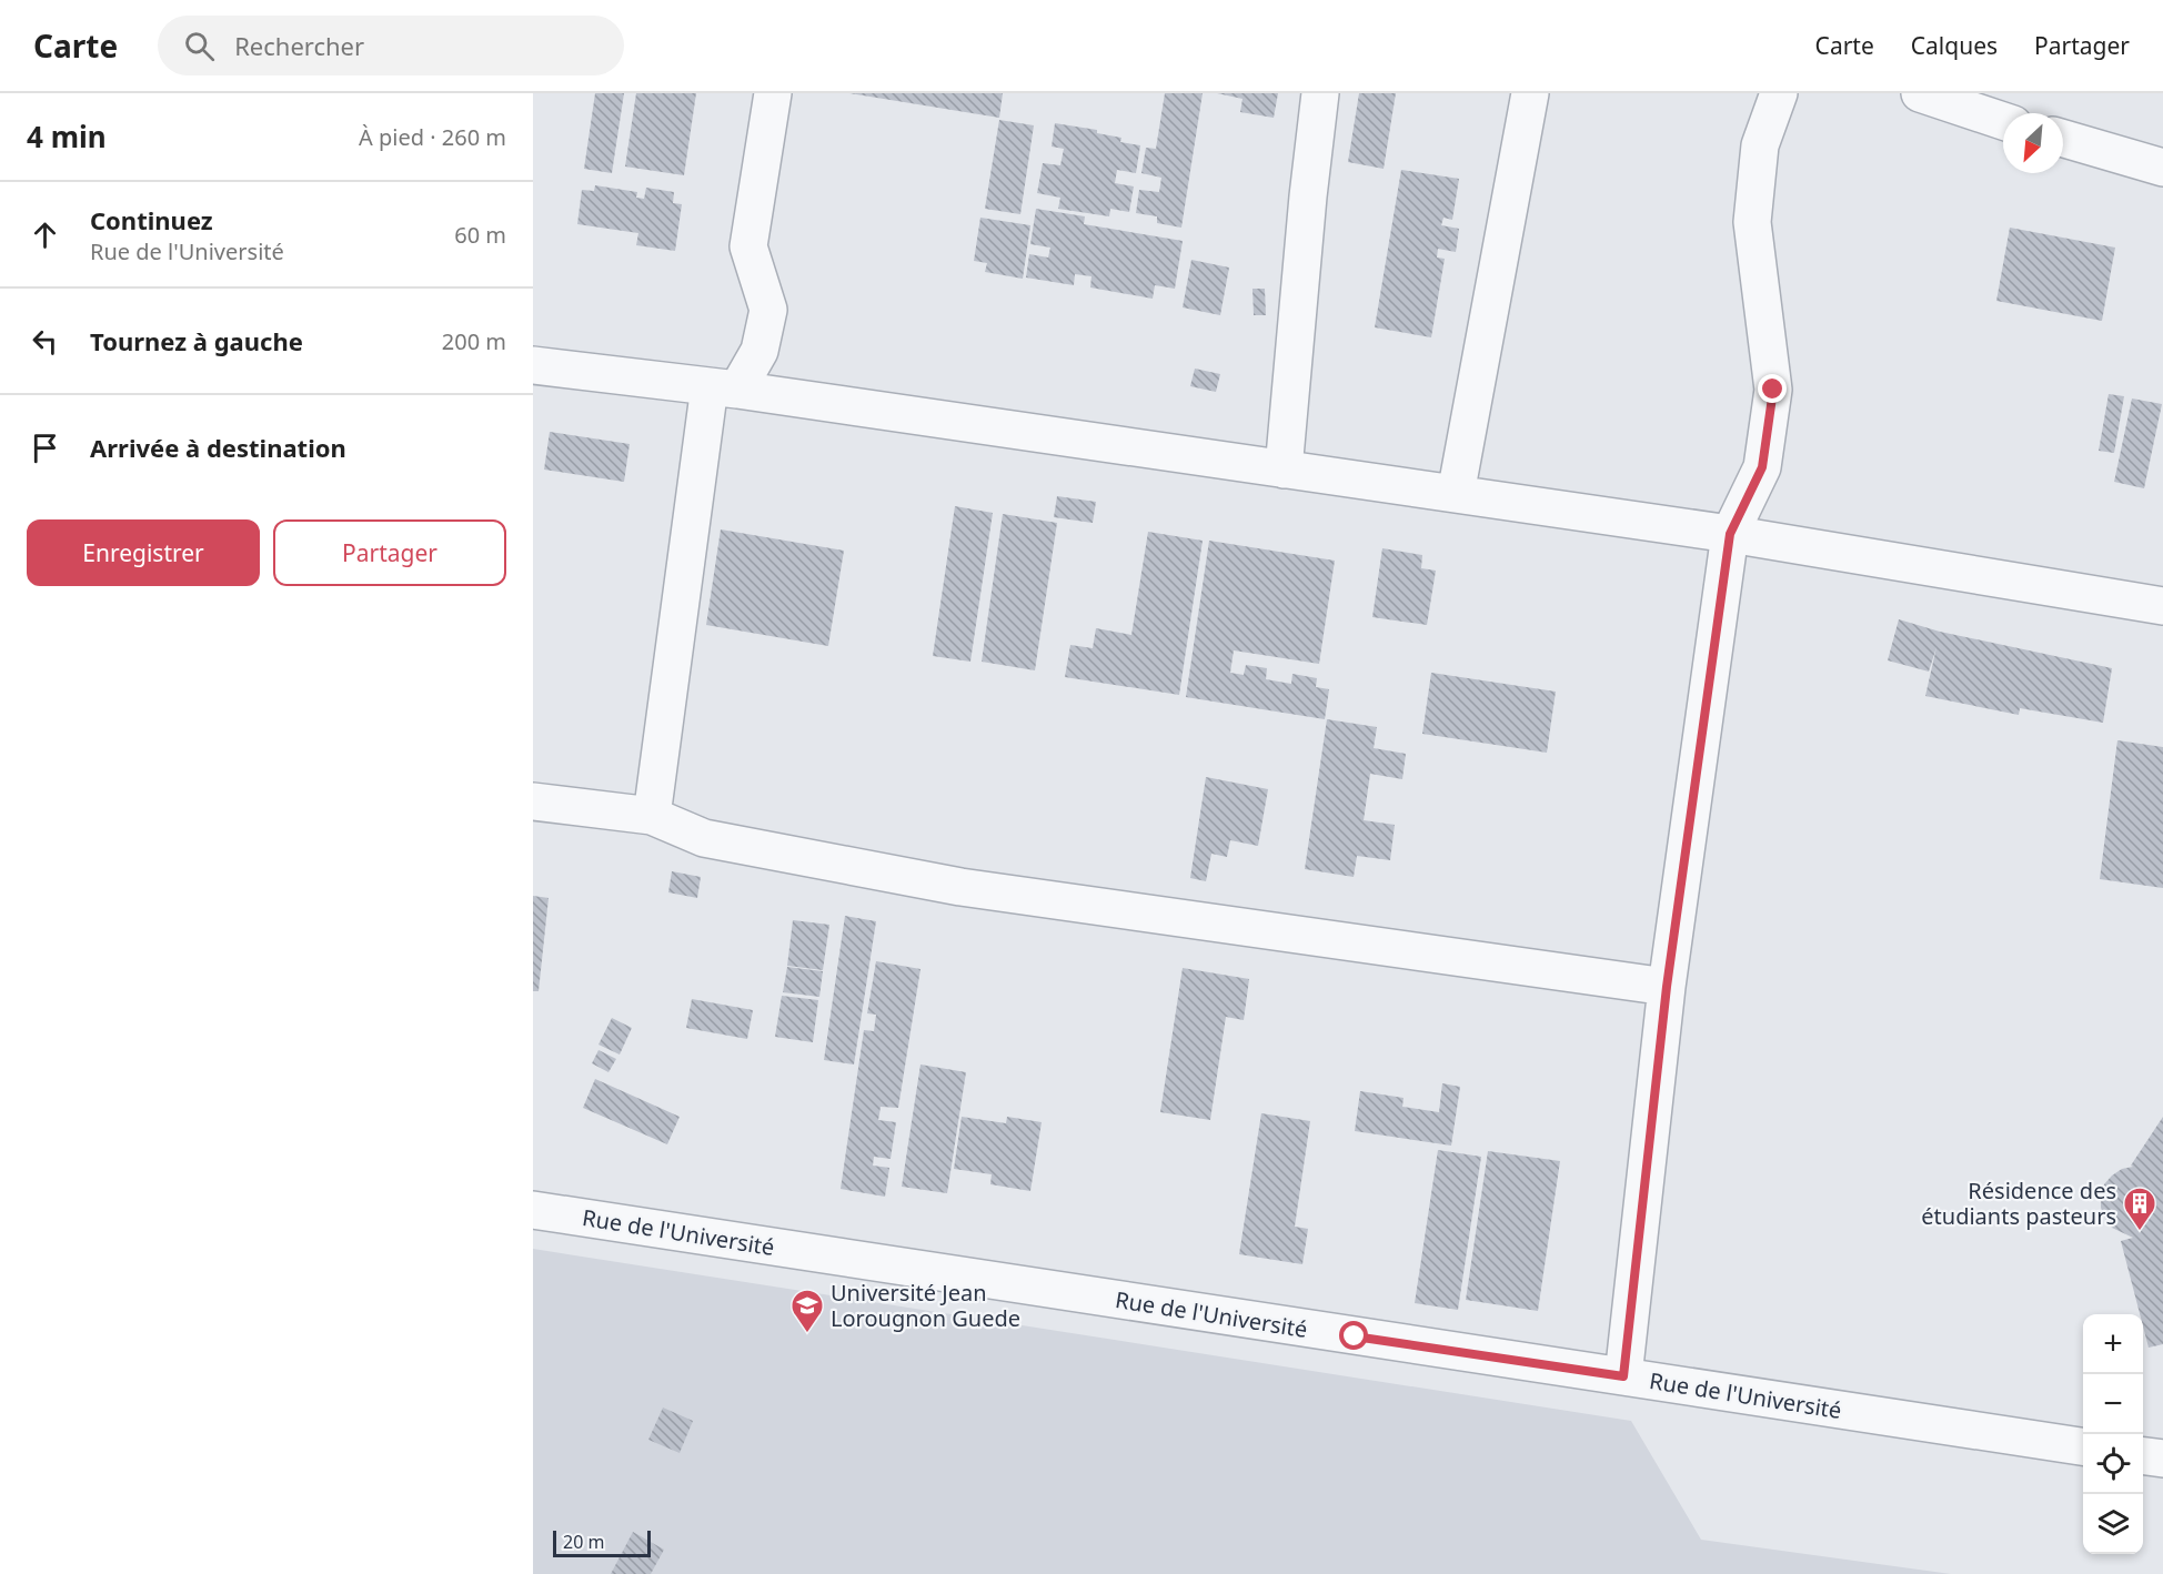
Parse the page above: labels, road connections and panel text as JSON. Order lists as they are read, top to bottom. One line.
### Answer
{"streets":{"street":["Rue de l'Université"]},"places":{"building":["Résidence des étudiants pasteurs"],"school or university":["Université Jean Lorougnon Guede"]},"scale_bar":"20 m","north":"bottom left","page":{"header":"Carte","search":"Rechercher","nav":["Carte","Calques","Partager"],"heading":["4 min","À pied · 260 m"],"list":[["Continuez","Rue de l'Université","60 m"],["Tournez à gauche","200 m"],"Arrivée à destination"],"buttons":["Enregistrer","Partager"],"map_buttons":["+","−"],"scale":"20 m"}}
